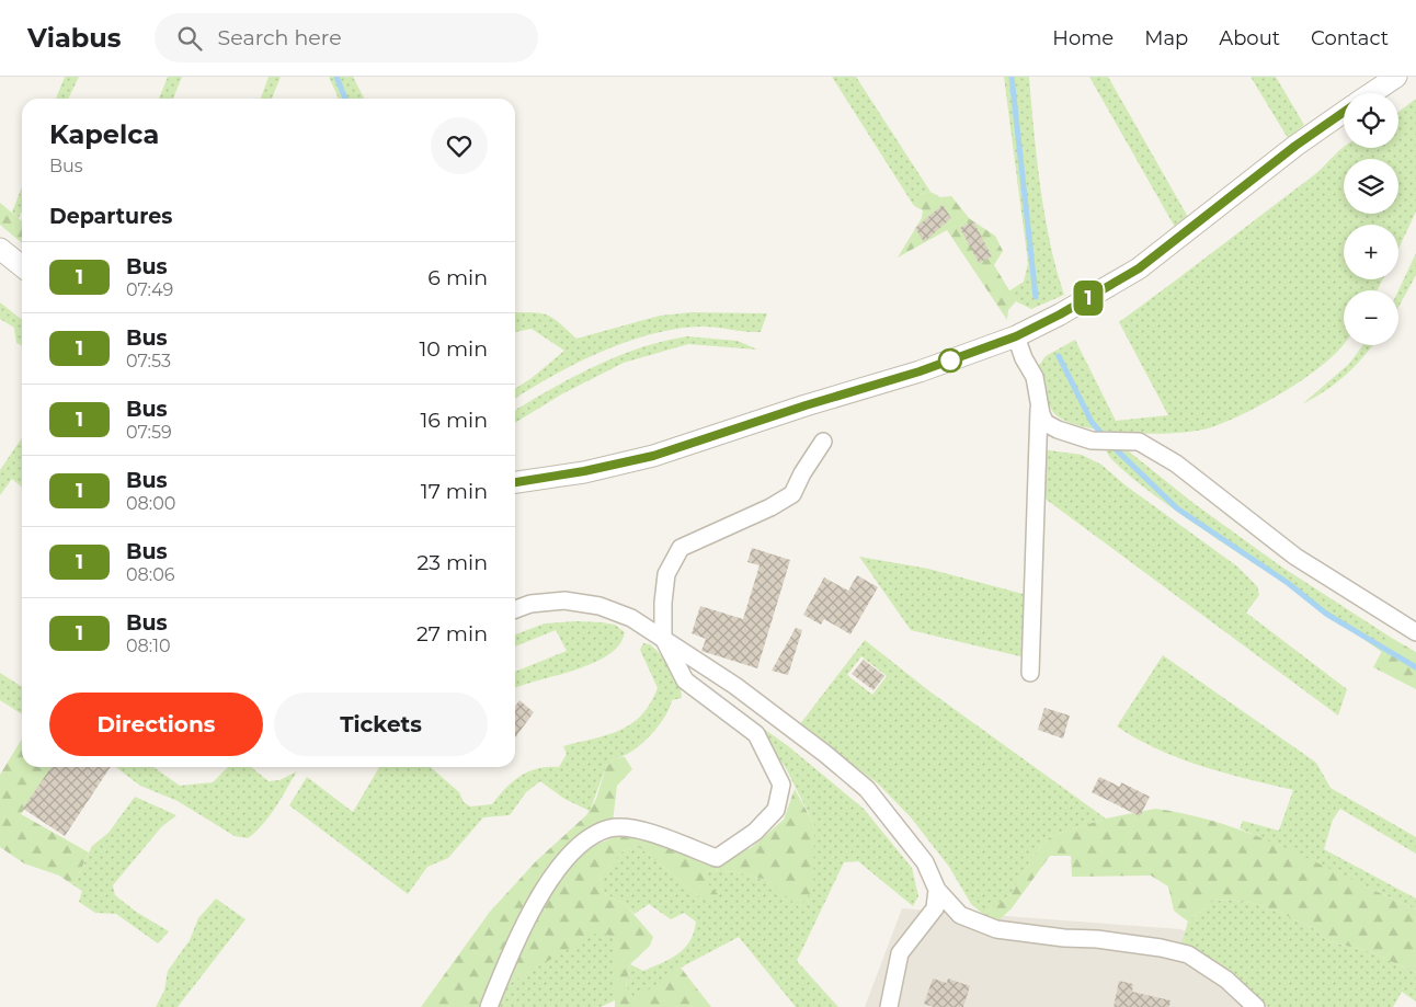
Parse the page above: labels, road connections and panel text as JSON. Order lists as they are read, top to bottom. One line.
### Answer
{"lines":["bus line 1"],"page":{"header":"Viabus","search":"Search here","nav":["Home","Map","About","Contact"],"on_map":"1","map_buttons":["+","−"],"heading":[["Kapelca","Bus"],"Departures"],"list":[{"mark":"1","name":"Bus","note":"07:49","value":"6 min"},{"mark":"1","name":"Bus","note":"07:53","value":"10 min"},{"mark":"1","name":"Bus","note":"07:59","value":"16 min"},{"mark":"1","name":"Bus","note":"08:00","value":"17 min"},{"mark":"1","name":"Bus","note":"08:06","value":"23 min"},{"mark":"1","name":"Bus","note":"08:10","value":"27 min"}],"buttons":["Directions","Tickets"]}}
